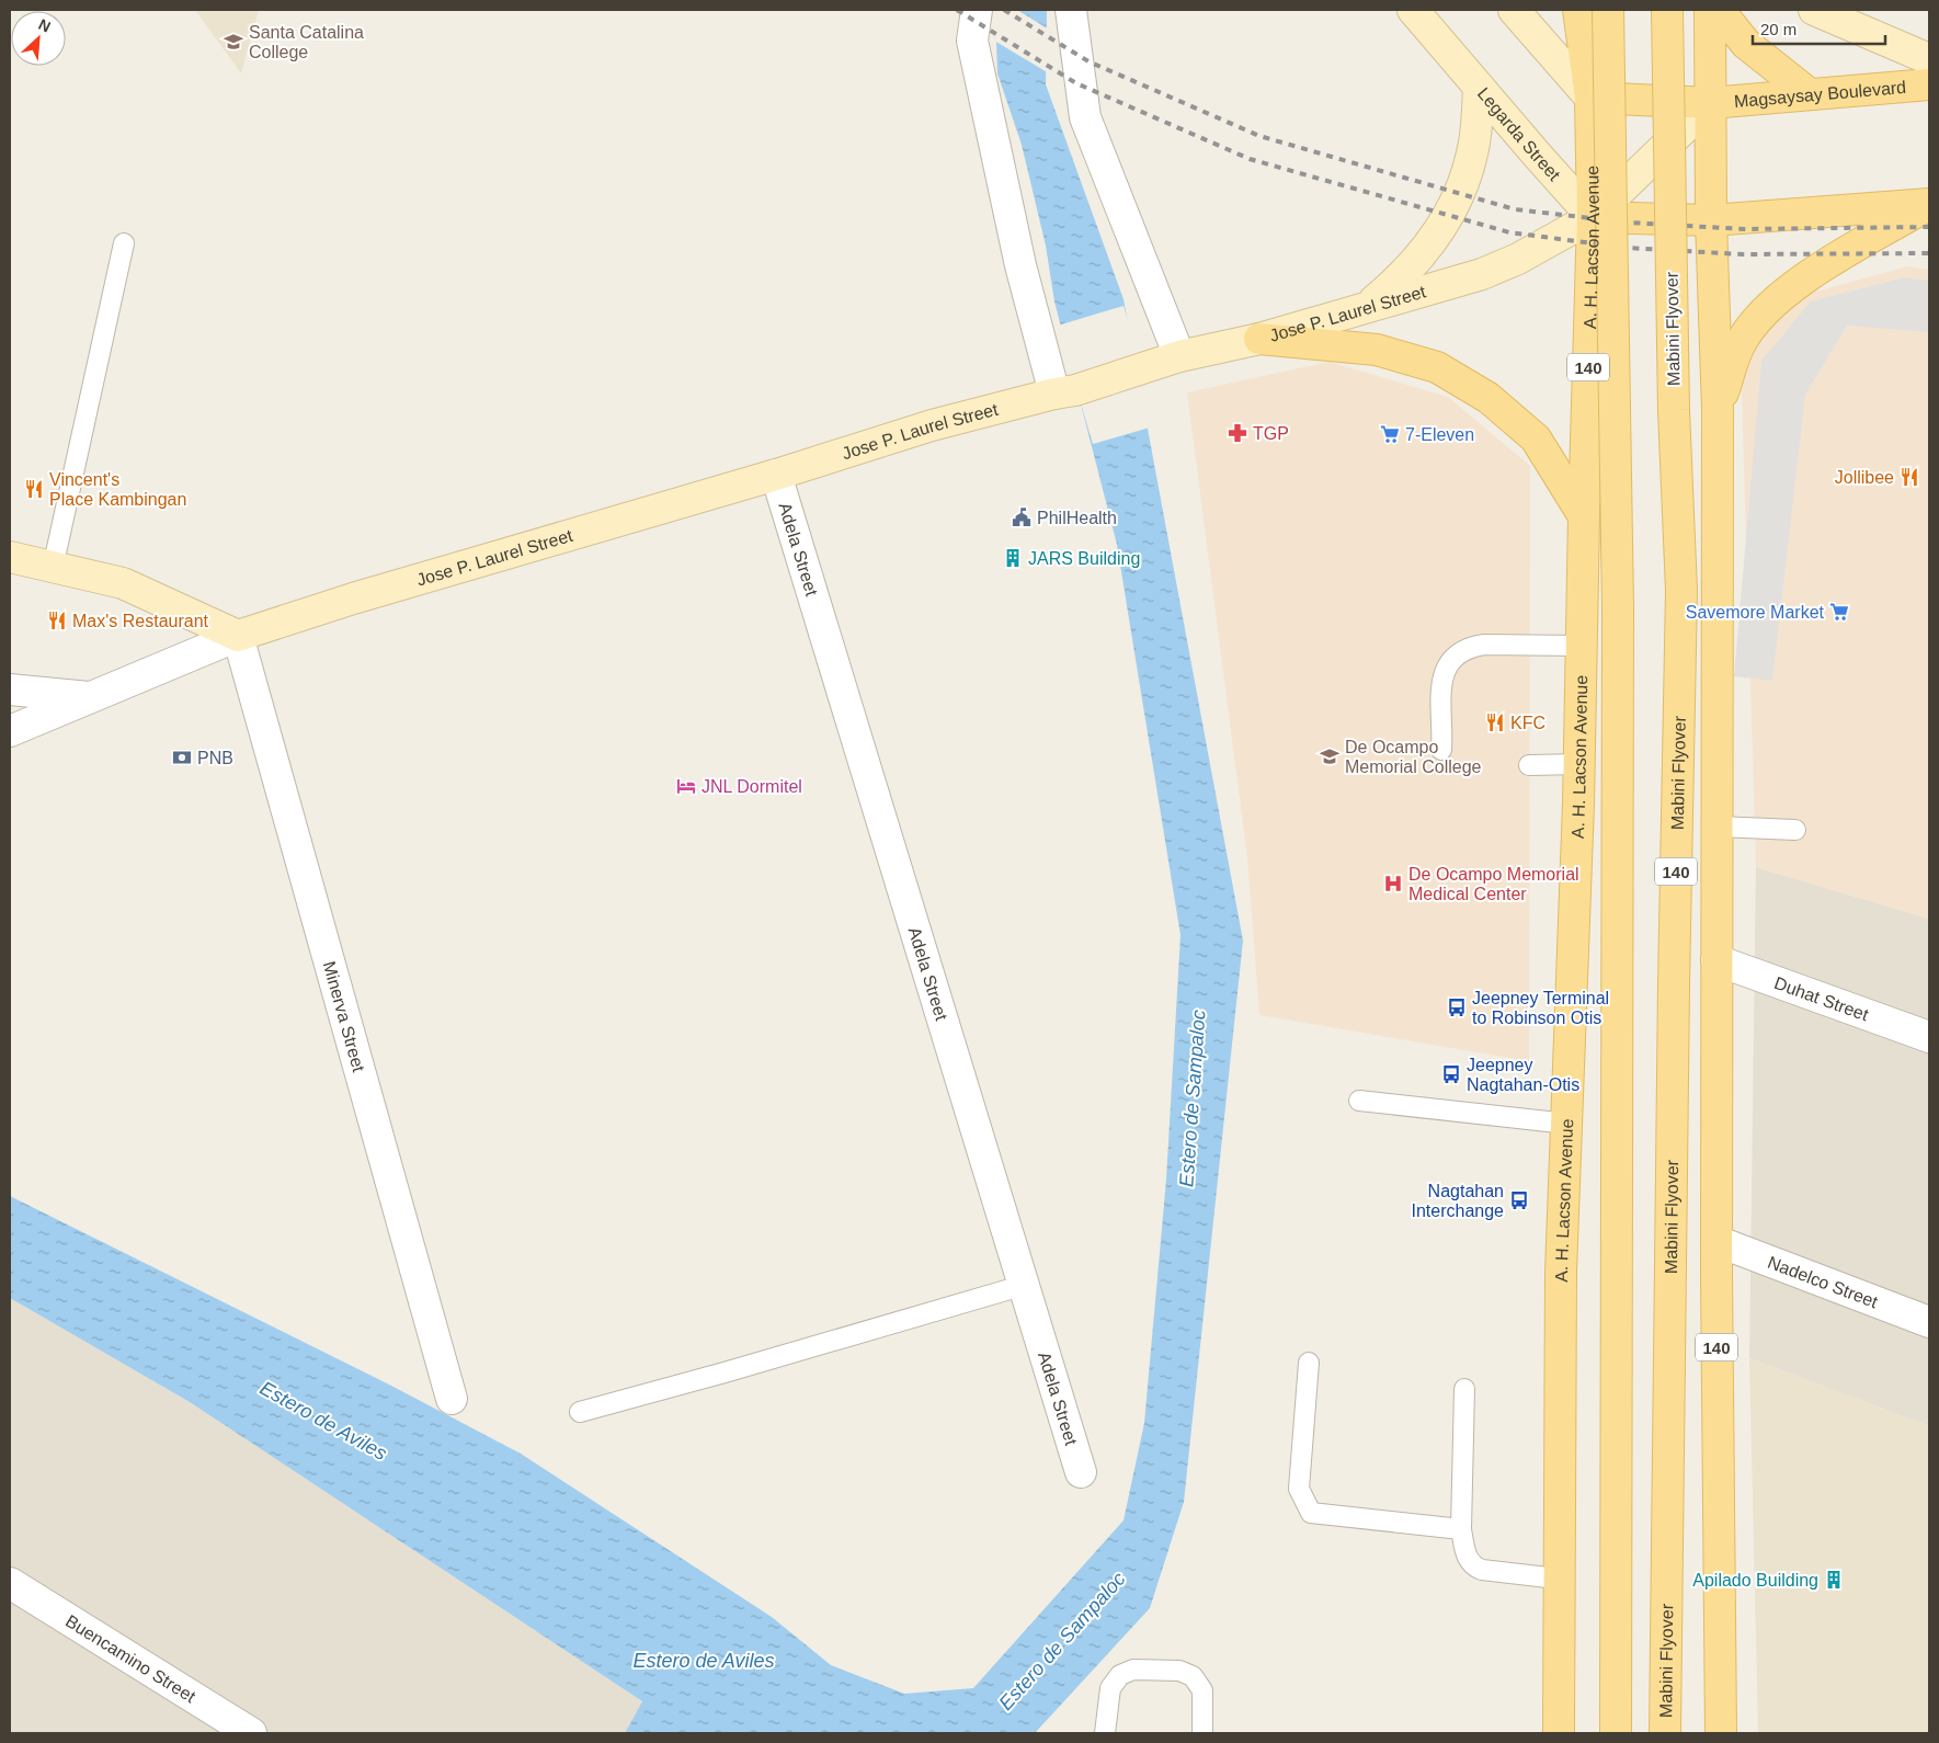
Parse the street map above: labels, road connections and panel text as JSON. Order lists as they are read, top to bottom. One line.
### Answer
{"streets":{"main road":["Magsaysay Boulevard","A. H. Lacson Avenue","Mabini Flyover","140"],"street":["Legarda Street","Jose P. Laurel Street","Adela Street","Duhat Street","Minerva Street","Nadelco Street","Buencamino Street"]},"crossings":[["Magsaysay Boulevard","Jose P. Laurel Street"],["Magsaysay Boulevard","140"],["Legarda Street","A. H. Lacson Avenue"],["Legarda Street","Jose P. Laurel Street"],["A. H. Lacson Avenue","Jose P. Laurel Street"],["Jose P. Laurel Street","140"],["Jose P. Laurel Street","Adela Street"],["Jose P. Laurel Street","Minerva Street"],["140","Duhat Street"],["140","Nadelco Street"]],"water":["Estero de Sampaloc","Estero de Aviles"],"places":{"school or university":["Santa Catalina College","De Ocampo Memorial College"],"pharmacy":["TGP"],"supermarket":["7-Eleven","Savemore Market"],"restaurant":["Jollibee","Vincent's Place Kambingan","Max's Restaurant","KFC"],"public building":["PhilHealth"],"building":["JARS Building","Apilado Building"],"bank":["PNB"],"hotel":["JNL Dormitel"],"hospital":["De Ocampo Memorial Medical Center"],"bus stop":["Jeepney Terminal to Robinson Otis","Jeepney Nagtahan-Otis","Nagtahan Interchange"]},"scale_bar":"20 m","north":"top right"}
